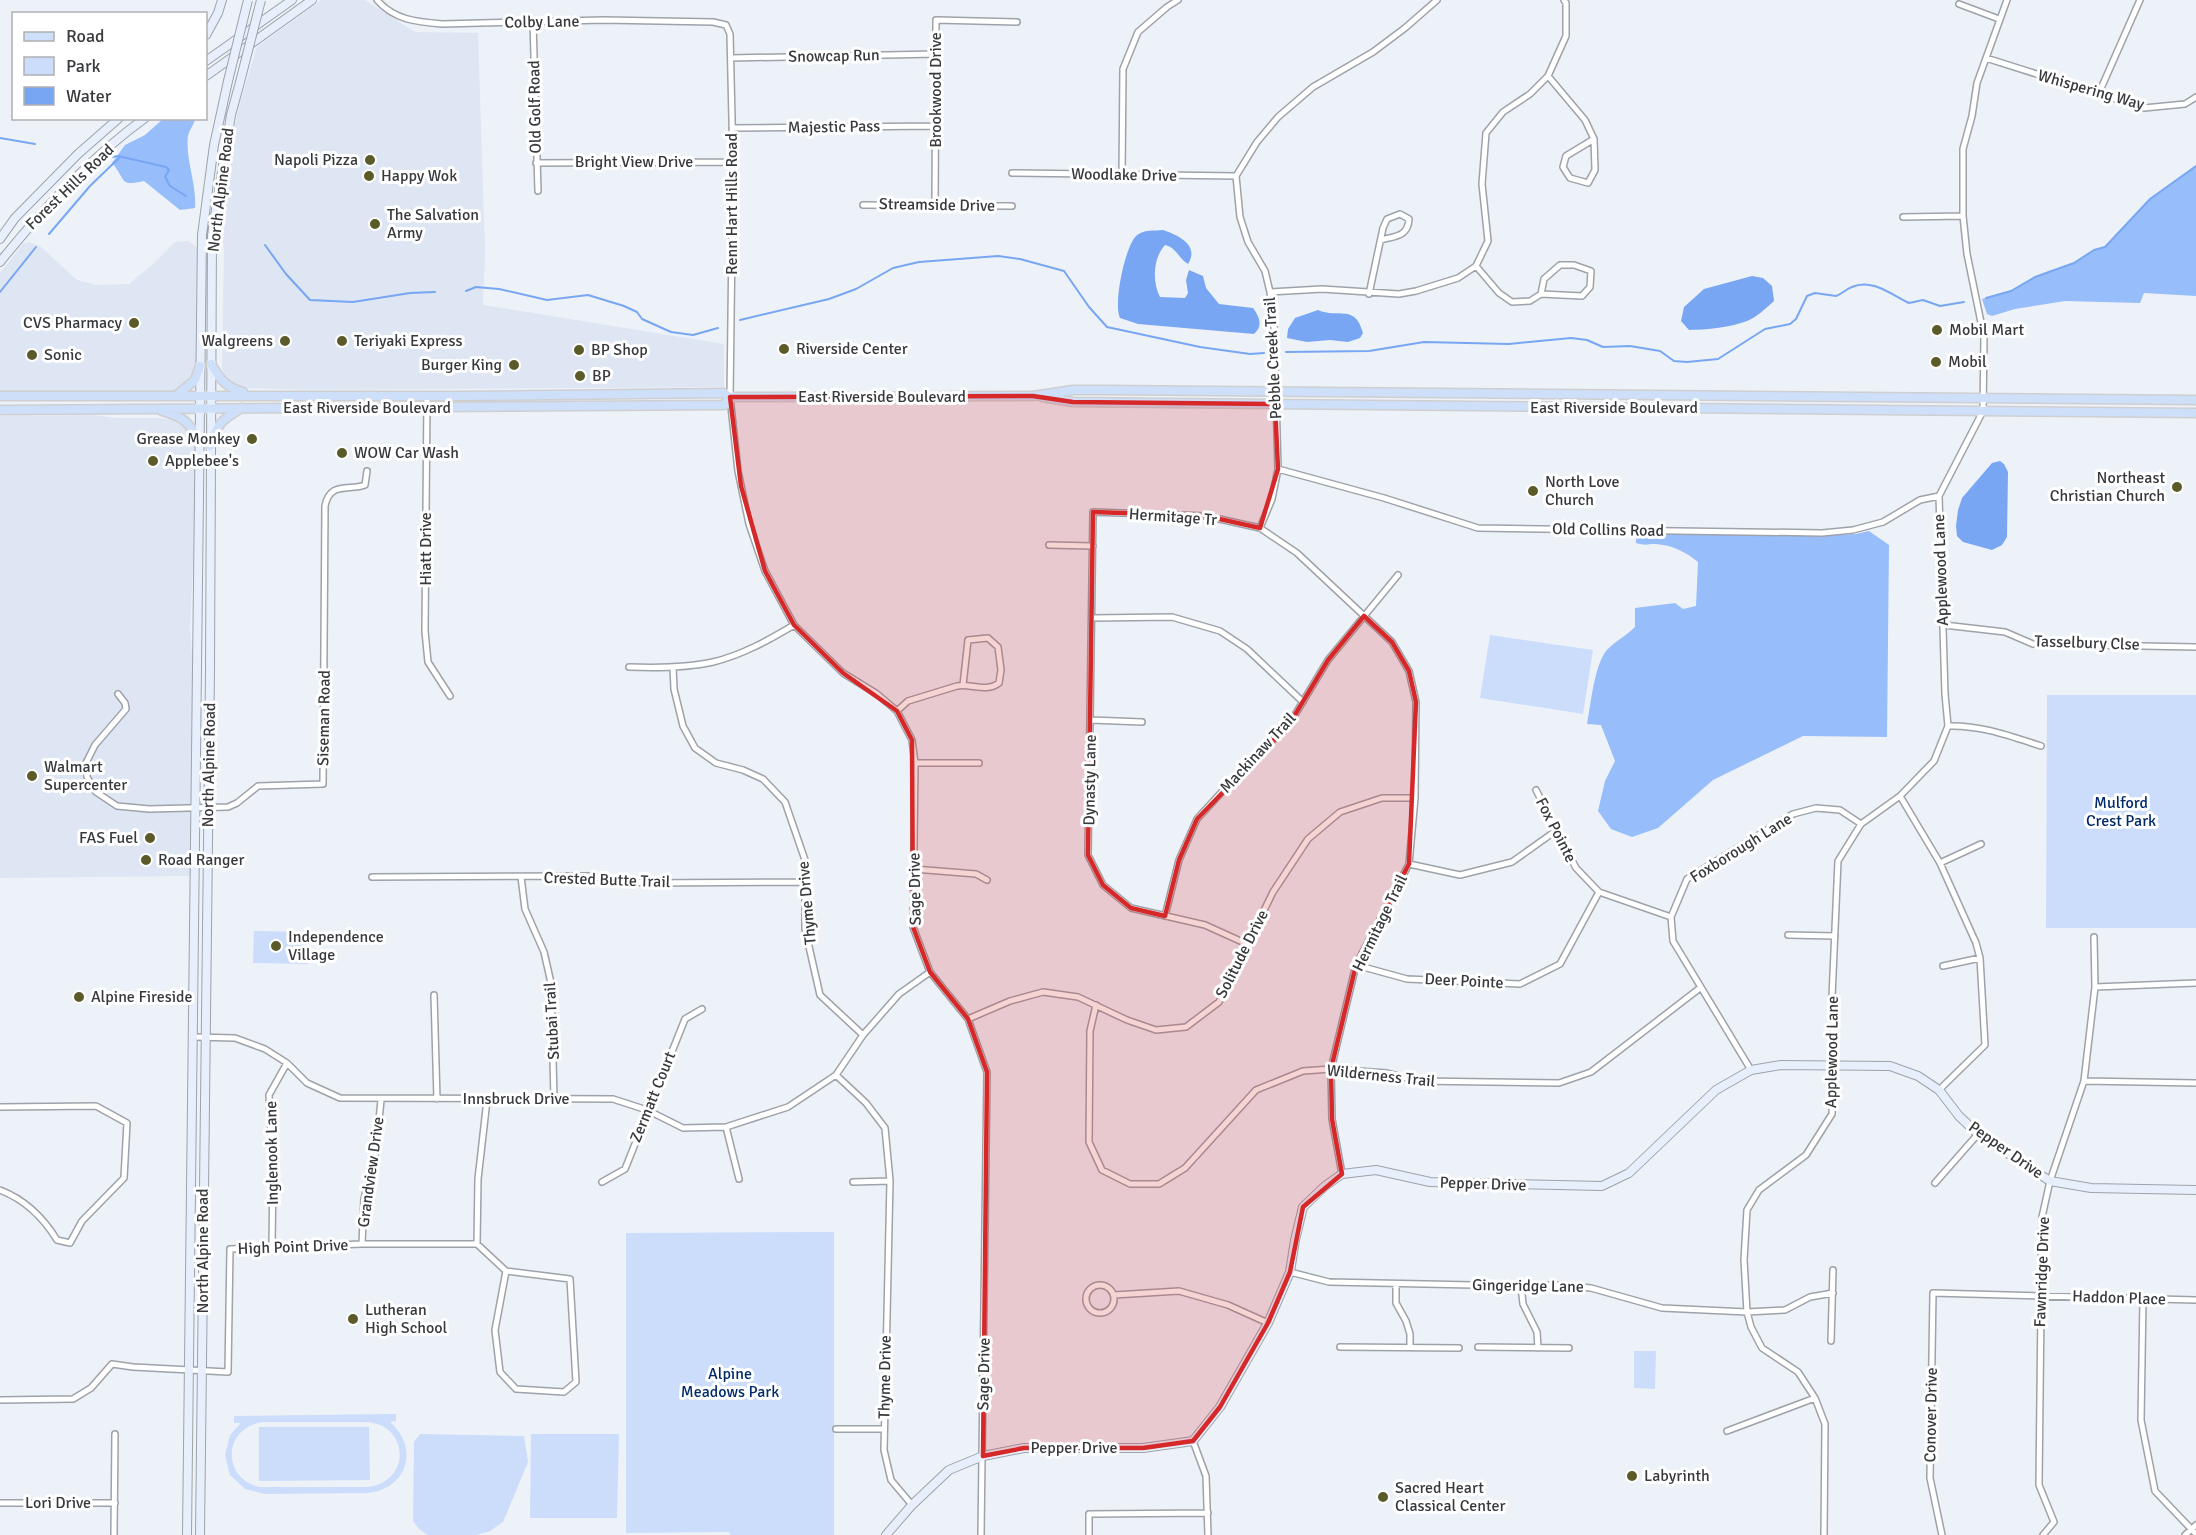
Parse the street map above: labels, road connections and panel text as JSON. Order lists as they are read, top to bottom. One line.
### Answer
{"streets":{"main road":["Forest Hills Road","North Alpine Road","East Riverside Boulevard","Pepper Drive"],"street":["Colby Lane","Snowcap Run","Brookwood Drive","Whispering Way","Old Golf Road","Majestic Pass","Bright View Drive","Woodlake Drive","Renn Hart Hills Road","Streamside Drive","Pebble Creek Trail","Hermitage Tr","Old Collins Road","Hiatt Drive","Applewood Lane","Tasselbury Clse","Siseman Road","Mackinaw Trail","Dynasty Lane","Fox Pointe","Foxborough Lane","Crested Butte Trail","Sage Drive","Thyme Drive","Hermitage Trail","Solitude Drive","Deer Pointe","Stubai Trail","Wilderness Trail","Zermatt Court","Innsbruck Drive","Inglenook Lane","Grandview Drive","High Point Drive","Fawnridge Drive","Gingeridge Lane","Haddon Place","Conover Drive","Lori Drive"]},"crossings":[["Colby Lane","Old Golf Road"],["Colby Lane","Renn Hart Hills Road"],["Snowcap Run","Brookwood Drive"],["Snowcap Run","Renn Hart Hills Road"],["Brookwood Drive","Majestic Pass"],["Brookwood Drive","Streamside Drive"],["Whispering Way","Applewood Lane"],["Old Golf Road","Bright View Drive"],["Majestic Pass","Renn Hart Hills Road"],["Bright View Drive","Renn Hart Hills Road"],["Woodlake Drive","Pebble Creek Trail"],["North Alpine Road","East Riverside Boulevard"],["North Alpine Road","Siseman Road"],["North Alpine Road","Innsbruck Drive"],["North Alpine Road","High Point Drive"],["Renn Hart Hills Road","East Riverside Boulevard"],["Renn Hart Hills Road","Sage Drive"],["Pebble Creek Trail","East Riverside Boulevard"],["Pebble Creek Trail","Hermitage Tr"],["Pebble Creek Trail","Old Collins Road"],["East Riverside Boulevard","Hiatt Drive"],["East Riverside Boulevard","Applewood Lane"],["East Riverside Boulevard","Sage Drive"],["Hermitage Tr","Mackinaw Trail"],["Hermitage Tr","Dynasty Lane"],["Hermitage Tr","Hermitage Trail"],["Old Collins Road","Applewood Lane"],["Applewood Lane","Tasselbury Clse"],["Applewood Lane","Foxborough Lane"],["Applewood Lane","Pepper Drive"],["Applewood Lane","Gingeridge Lane"],["Mackinaw Trail","Dynasty Lane"],["Mackinaw Trail","Hermitage Trail"],["Dynasty Lane","Solitude Drive"],["Fox Pointe","Foxborough Lane"],["Fox Pointe","Deer Pointe"],["Crested Butte Trail","Thyme Drive"],["Crested Butte Trail","Stubai Trail"],["Sage Drive","Solitude Drive"],["Sage Drive","Innsbruck Drive"],["Sage Drive","Pepper Drive"],["Thyme Drive","Innsbruck Drive"],["Thyme Drive","Pepper Drive"],["Hermitage Trail","Solitude Drive"],["Hermitage Trail","Deer Pointe"],["Hermitage Trail","Wilderness Trail"],["Hermitage Trail","Pepper Drive"],["Solitude Drive","Wilderness Trail"],["Stubai Trail","Innsbruck Drive"],["Zermatt Court","Innsbruck Drive"],["Innsbruck Drive","Inglenook Lane"],["Innsbruck Drive","Grandview Drive"],["Pepper Drive","Fawnridge Drive"],["Inglenook Lane","High Point Drive"],["Grandview Drive","High Point Drive"],["Fawnridge Drive","Haddon Place"],["Haddon Place","Conover Drive"]],"parks":["Mulford Crest Park","Alpine Meadows Park"],"places":["Napoli Pizza","Happy Wok","The Salvation Army","CVS Pharmacy","Mobil Mart","Walgreens","Teriyaki Express","Riverside Center","BP Shop","Sonic","Mobil","Burger King","BP","Grease Monkey","WOW Car Wash","Applebee's","Northeast Christian Church","North Love Church","Walmart Supercenter","FAS Fuel","Road Ranger","Independence Village","Alpine Fireside","Lutheran High School","Labyrinth","Sacred Heart Classical Center"],"legend":["Road","Park","Water"]}
